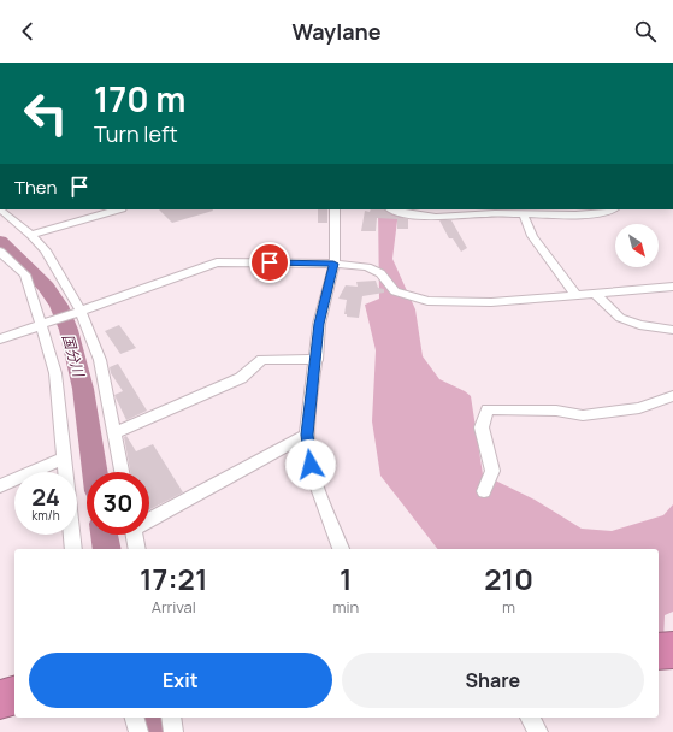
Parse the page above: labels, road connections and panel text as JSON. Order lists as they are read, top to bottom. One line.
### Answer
{"water":["国分川"],"north":"bottom right","page":{"header":"Waylane","turn":["170 m","Turn left"],"then":"Then","speed":"24 km/h","limit":"30","eta":["17:21","Arrival","1","min","210","m"],"buttons":["Exit","Share"]}}
